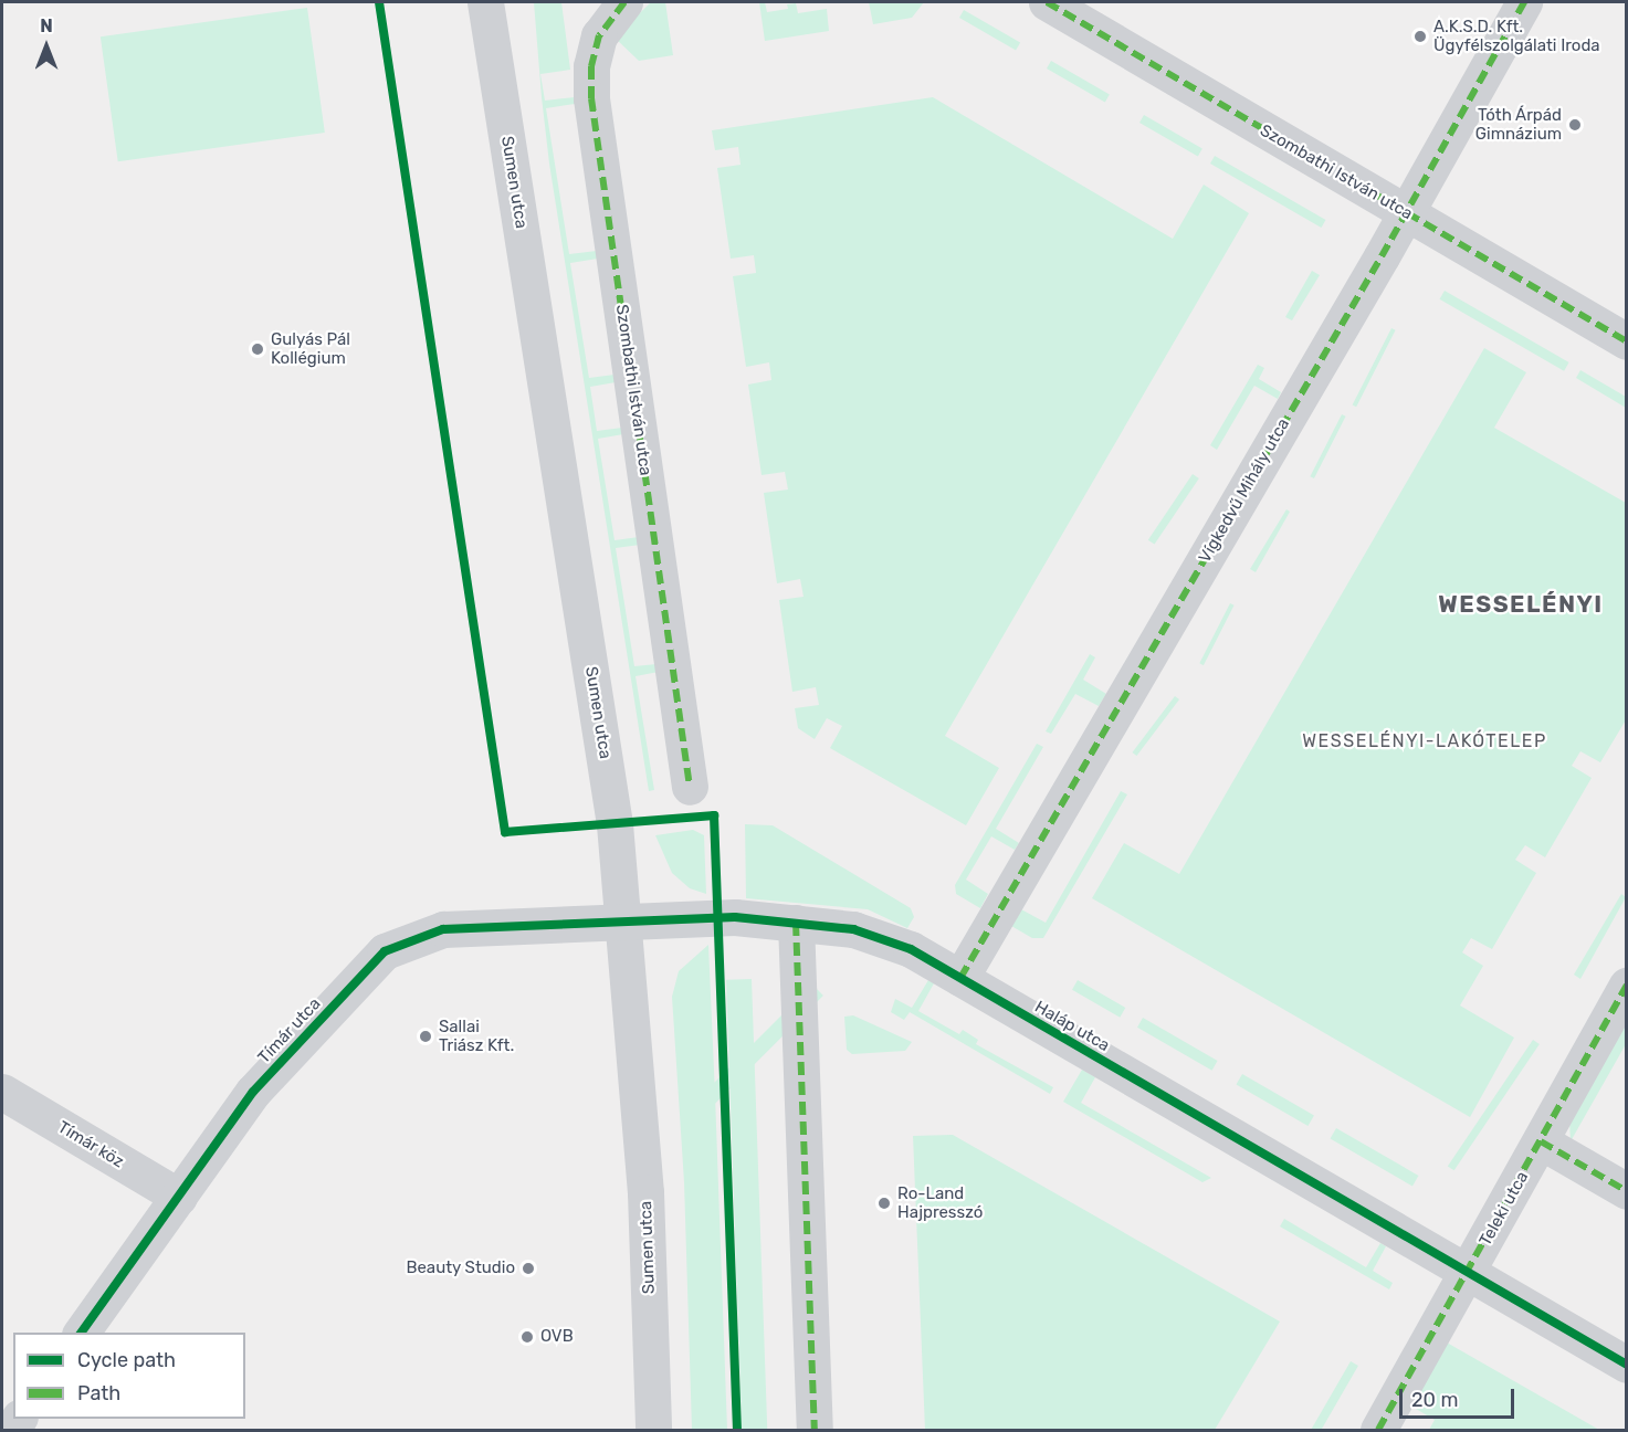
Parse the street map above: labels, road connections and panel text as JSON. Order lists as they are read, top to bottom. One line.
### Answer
{"streets":{"street":["Szombathi István utca","Sumen utca","Vígkedvű Mihály utca","Haláp utca","Tímár utca","Tímár köz","Teleki utca"]},"crossings":[["Szombathi István utca","Vígkedvű Mihály utca"],["Sumen utca","Haláp utca"],["Sumen utca","Tímár utca"],["Vígkedvű Mihály utca","Haláp utca"],["Haláp utca","Tímár utca"],["Haláp utca","Teleki utca"],["Tímár utca","Tímár köz"]],"districts":["WESSELÉNYI","WESSELÉNYI-LAKÓTELEP"],"places":["A.K.S.D. Kft. Ügyfélszolgálati Iroda","Tóth Árpád Gimnázium","Gulyás Pál Kollégium","Sallai Triász Kft.","Ro-Land Hajpresszó","Beauty Studio","OVB"],"legend":["Cycle path","Path"],"scale_bar":"20 m","north":"top"}
